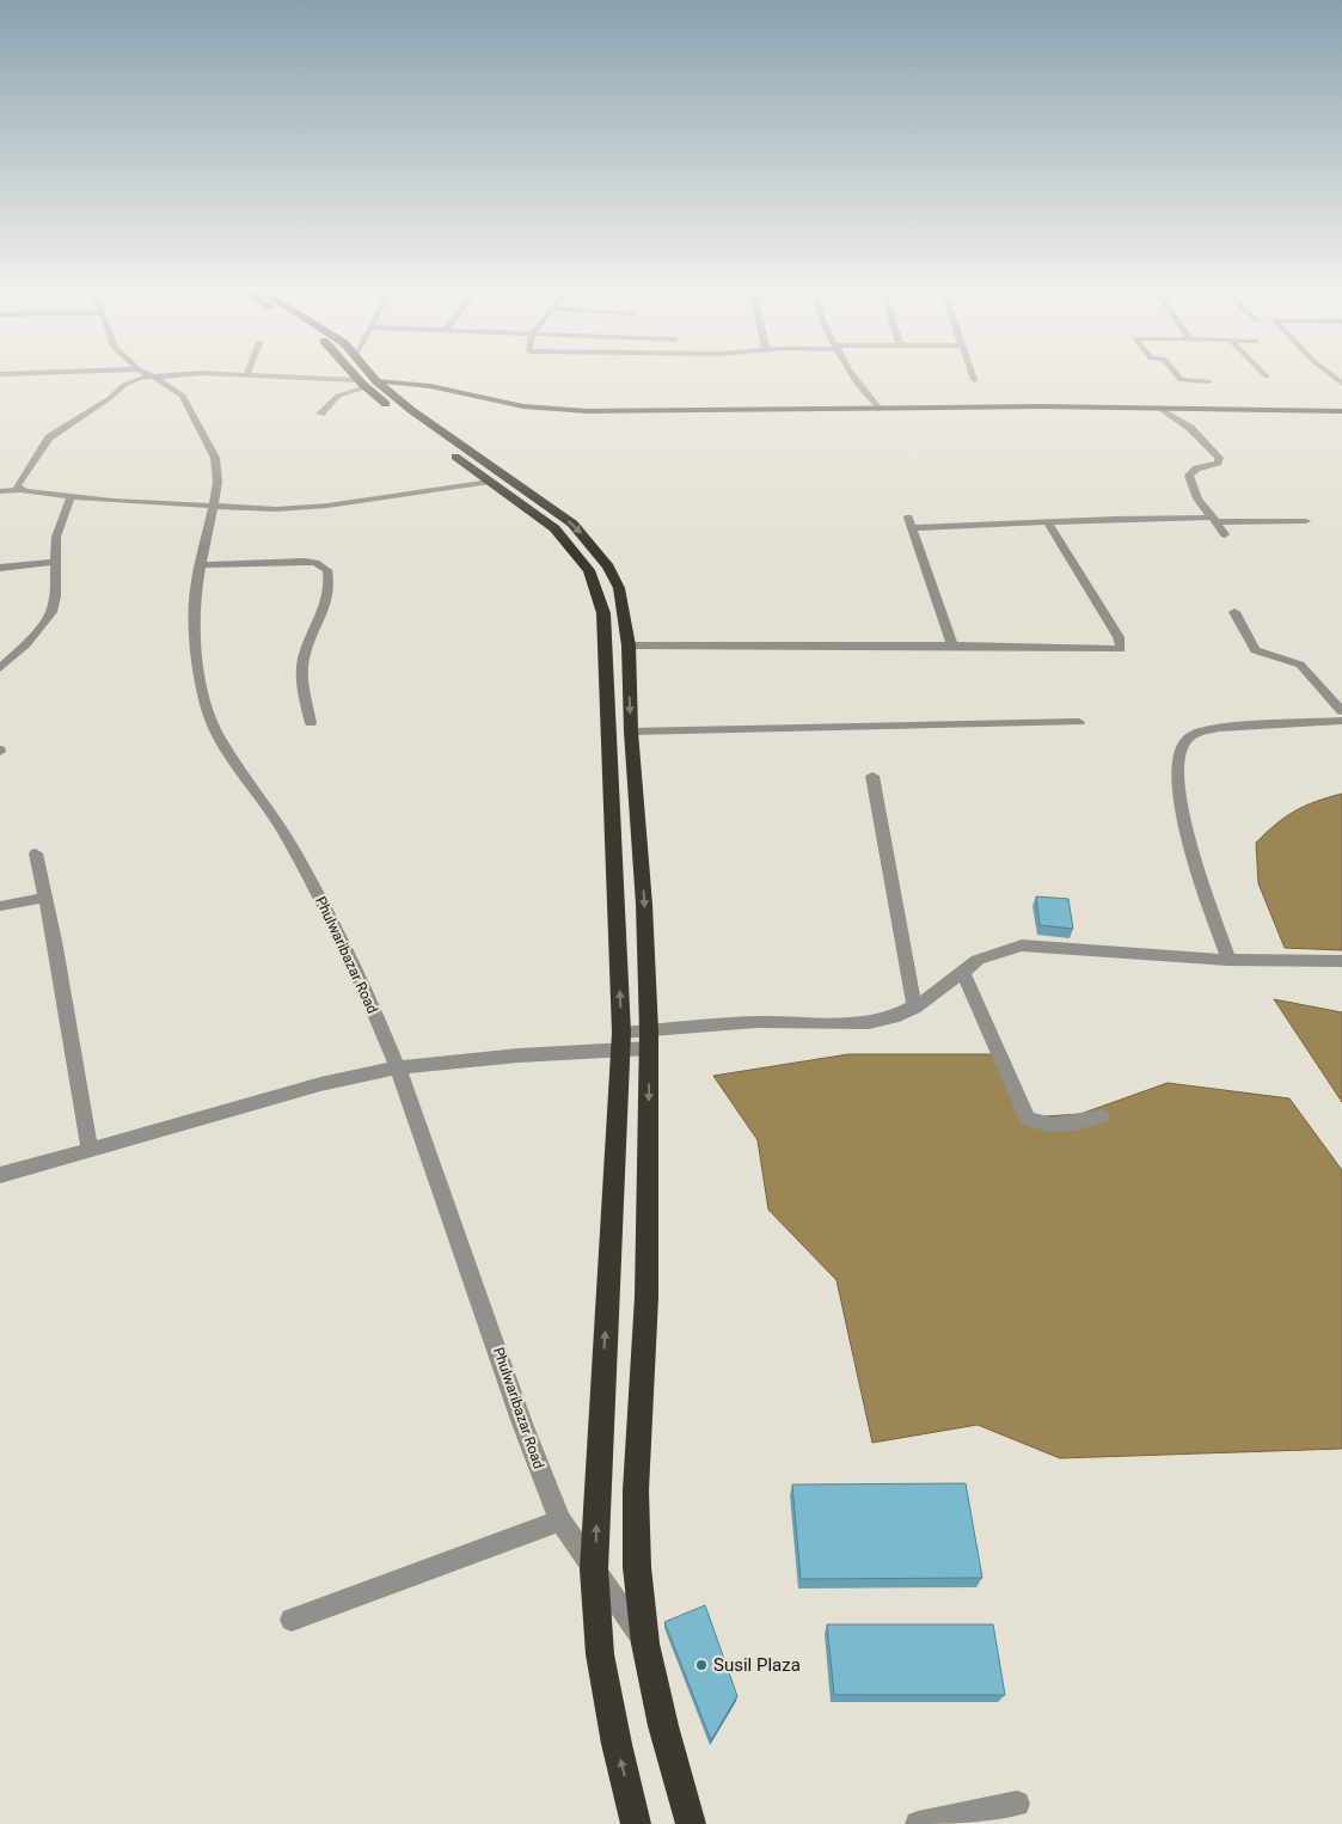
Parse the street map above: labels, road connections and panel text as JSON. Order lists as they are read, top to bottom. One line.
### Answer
{"streets":{"street":["Phulwaribazar Road"]},"places":["Susil Plaza"]}
